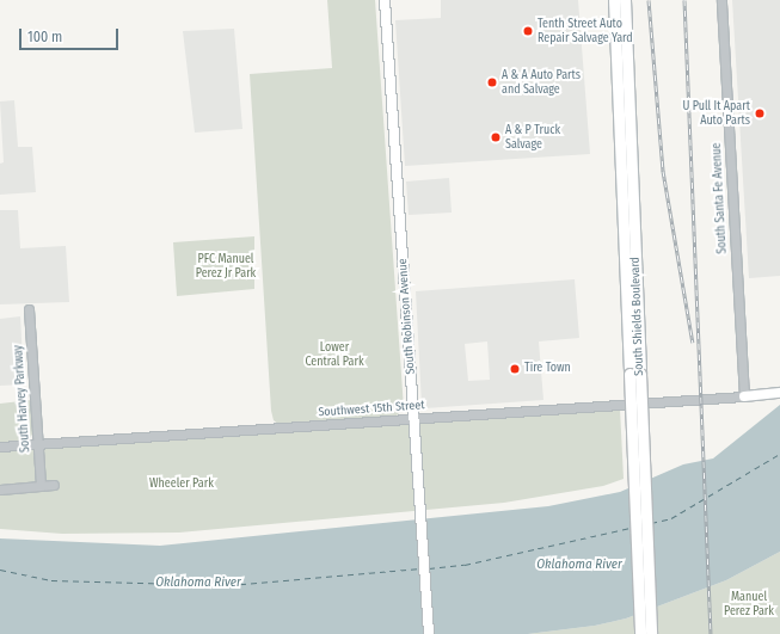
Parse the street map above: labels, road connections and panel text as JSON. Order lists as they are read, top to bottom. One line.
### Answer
{"streets":{"main road":["South Robinson Avenue","South Shields Boulevard"],"street":["South Santa Fe Avenue","South Harvey Parkway","Southwest 15th Street"]},"crossings":[["South Santa Fe Avenue","Southwest 15th Street"],["South Robinson Avenue","Southwest 15th Street"],["South Harvey Parkway","Southwest 15th Street"]],"water":["Oklahoma River"],"parks":["PFC Manuel Perez Jr Park","Lower Central Park","Wheeler Park","Manuel Perez Park"],"places":["Tenth Street Auto Repair Salvage Yard","A & A Auto Parts and Salvage","U Pull It Apart Auto Parts","A & P Truck Salvage","Tire Town"],"scale_bar":"100 m"}
